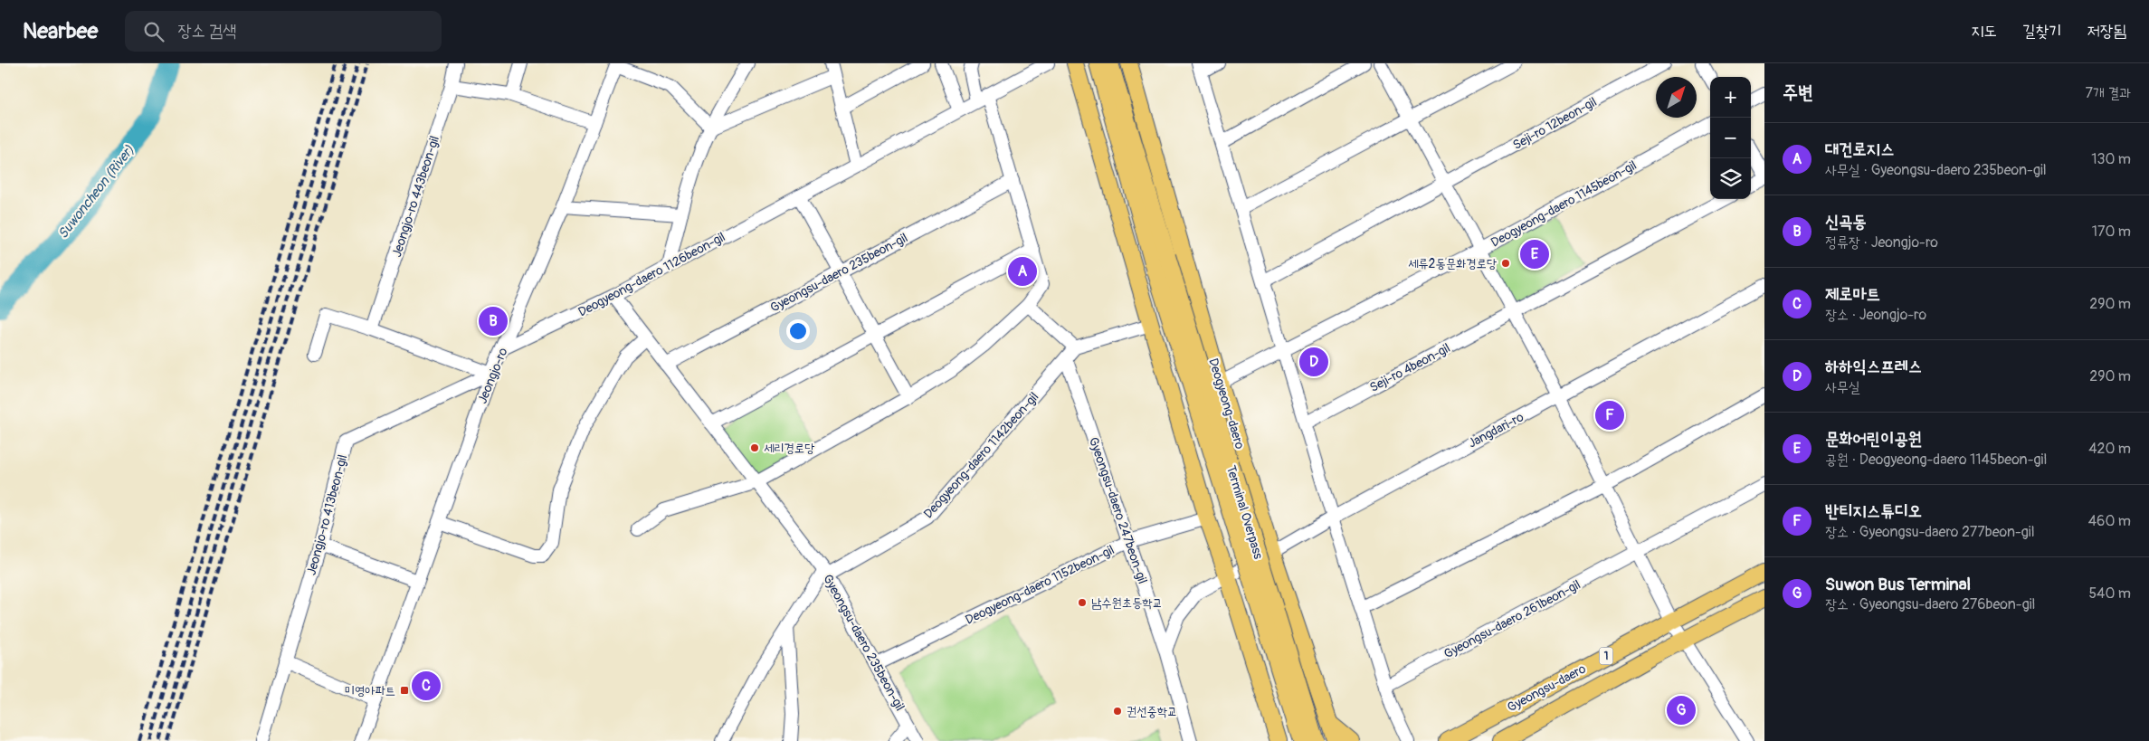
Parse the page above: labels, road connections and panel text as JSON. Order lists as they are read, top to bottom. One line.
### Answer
{"streets":{"main road":["Deogyeong-daero","Terminal Overpass","1","Gyeongsu-daero"],"street":["Seji-ro 12beon-gil","Jeongjo-ro 443beon-gil","Deogyeong-daero 1145beon-gil","Gyeongsu-daero 235beon-gil","Deogyeong-daero 1126beon-gil","Seji-ro 4beon-gil","Jeongjo-ro","Jangdari-ro","Deogyeong-daero 1142beon-gil","Gyeongsu-daero 247beon-gil","Jeongjo-ro 413beon-gil","Deogyeong-daero 1152beon-gil","Gyeongsu-daero 261beon-gil"]},"crossings":[["Deogyeong-daero 1145beon-gil","Deogyeong-daero"],["Gyeongsu-daero 235beon-gil","Deogyeong-daero 1126beon-gil"],["Gyeongsu-daero 235beon-gil","Deogyeong-daero 1142beon-gil"],["Gyeongsu-daero 235beon-gil","Deogyeong-daero 1152beon-gil"],["Deogyeong-daero 1126beon-gil","Jeongjo-ro"],["Jeongjo-ro","Jeongjo-ro 413beon-gil"],["Deogyeong-daero","Jangdari-ro"],["Deogyeong-daero 1142beon-gil","Gyeongsu-daero 247beon-gil"],["Gyeongsu-daero 247beon-gil","Deogyeong-daero 1152beon-gil"]],"water":["Suwoncheon (River)"],"places":{"other":["세류2동문화경로당","세리경로당","남수원초등학교","권선중학교"],"transit":["미영아파트"]},"north":"top right","page":{"header":"Nearbee","search":"장소 검색","nav":["지도","길찾기","저장됨"],"heading":["주변","7개 결과"],"map_buttons":["+","−"],"list":[{"mark":"A","name":"대건로지스","note":"사무실 · Gyeongsu-daero 235beon-gil","value":"130 m"},{"mark":"B","name":"신곡동","note":"정류장 · Jeongjo-ro","value":"170 m"},{"mark":"C","name":"제로마트","note":"장소 · Jeongjo-ro","value":"290 m"},{"mark":"D","name":"하하익스프레스","note":"사무실","value":"290 m"},{"mark":"E","name":"문화어린이공원","note":"공원 · Deogyeong-daero 1145beon-gil","value":"420 m"},{"mark":"F","name":"반티지스튜디오","note":"장소 · Gyeongsu-daero 277beon-gil","value":"460 m"},{"mark":"G","name":"Suwon Bus Terminal","note":"장소 · Gyeongsu-daero 276beon-gil","value":"540 m"}],"pins":["E","A","B","D","F","C","G"]}}
